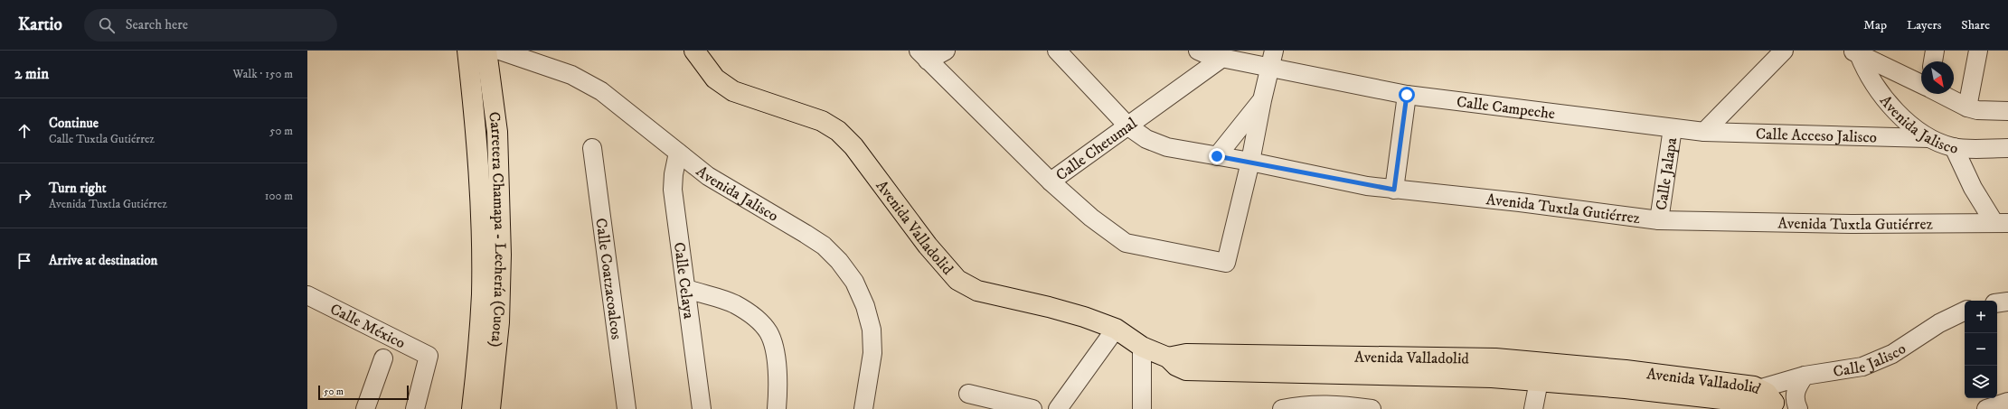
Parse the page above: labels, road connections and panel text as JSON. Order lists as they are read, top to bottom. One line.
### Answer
{"streets":{"main road":["Avenida Valladolid","Carretera Chamapa - Lechería (Cuota)"],"street":["Calle Campeche","Avenida Jalisco","Calle Acceso Jalisco","Calle Chetumal","Calle Jalapa","Avenida Tuxtla Gutiérrez","Calle Coatzacoalcos","Calle Celaya","Calle México","Calle Jalisco"]},"crossings":[["Calle Campeche","Calle Acceso Jalisco"],["Calle Campeche","Calle Chetumal"],["Calle Campeche","Calle Jalapa"],["Avenida Jalisco","Calle Acceso Jalisco"],["Avenida Jalisco","Calle Celaya"],["Calle Chetumal","Avenida Tuxtla Gutiérrez"],["Calle Jalapa","Avenida Tuxtla Gutiérrez"],["Avenida Valladolid","Calle Jalisco"]],"scale_bar":"50 m","north":"bottom right","page":{"header":"Kartio","search":"Search here","nav":["Map","Layers","Share"],"heading":["2 min","Walk · 150 m"],"list":[["Continue","Calle Tuxtla Gutiérrez","50 m"],["Turn right","Avenida Tuxtla Gutiérrez","100 m"],"Arrive at destination"],"map_buttons":["+","−"],"scale":"50 m"}}
